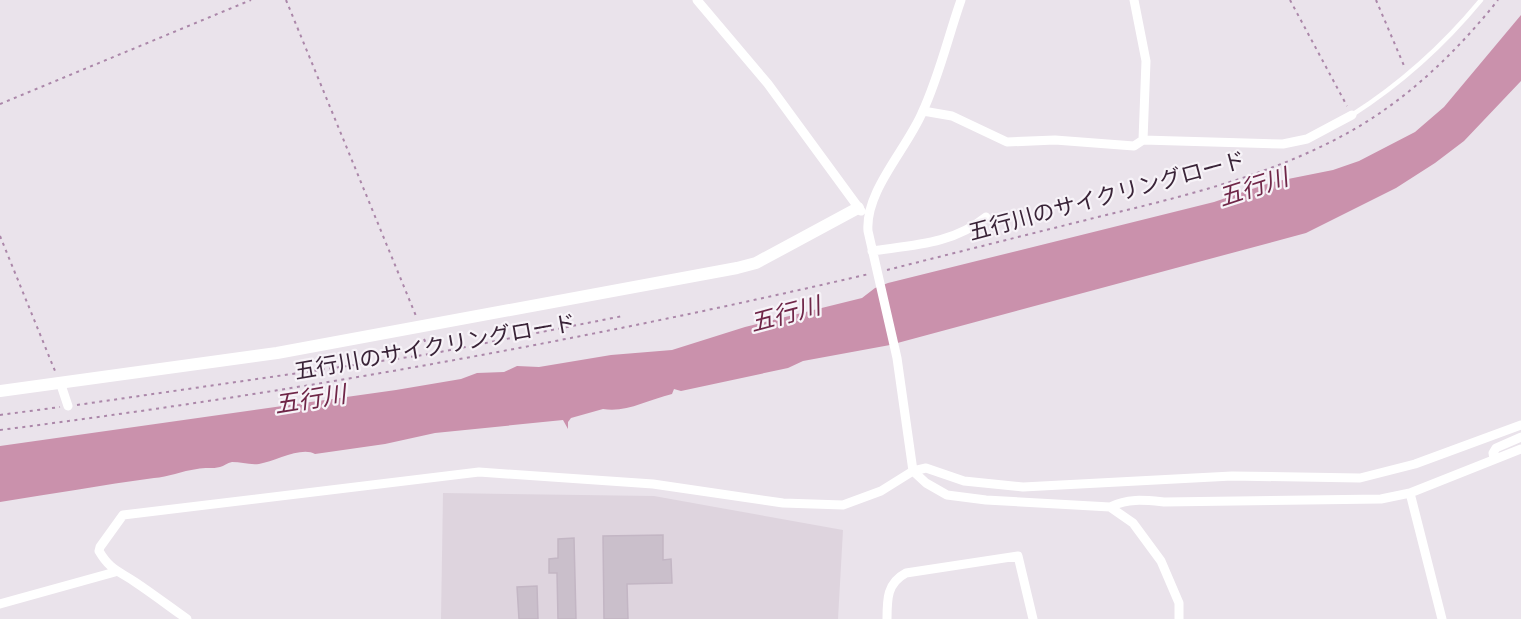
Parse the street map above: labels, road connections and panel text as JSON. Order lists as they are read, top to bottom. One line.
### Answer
{"streets":{"path":["五行川のサイクリングロード"]},"water":["五行川"]}
